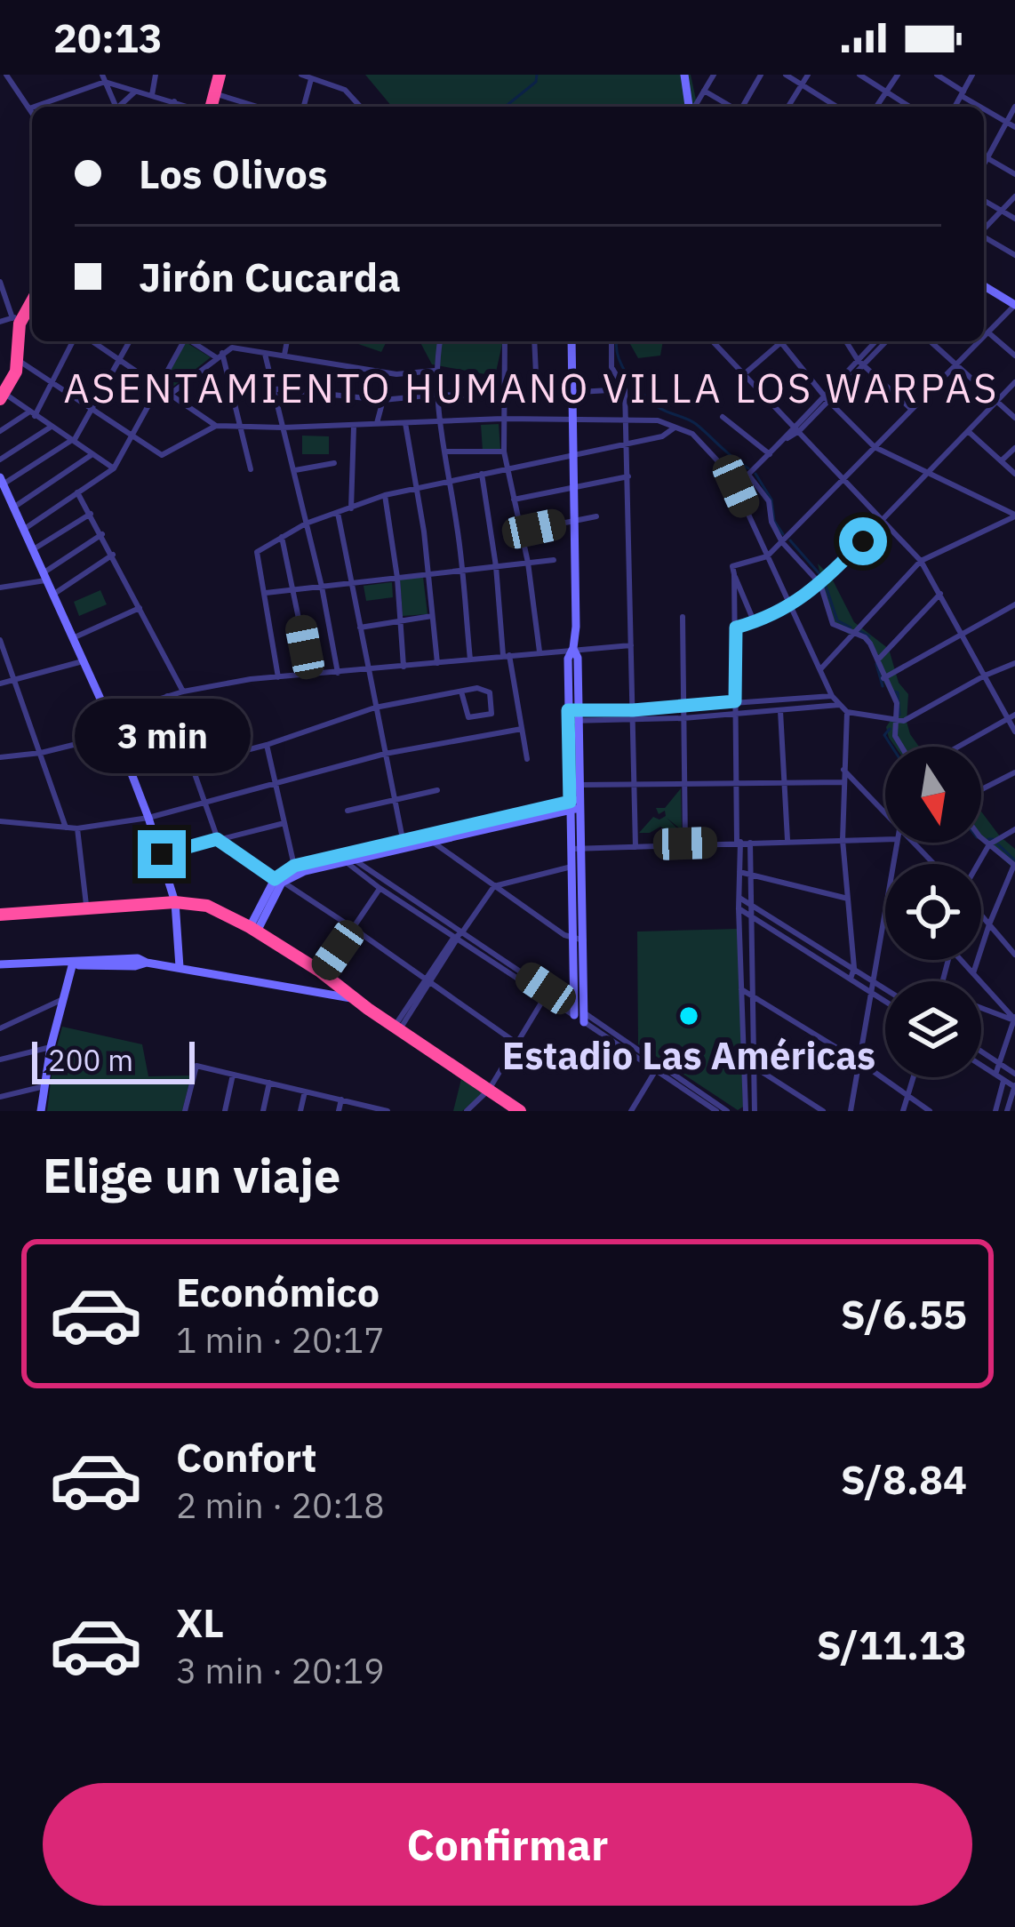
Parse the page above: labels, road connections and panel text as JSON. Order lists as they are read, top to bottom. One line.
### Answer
{"districts":["ASENTAMIENTO HUMANO VILLA LOS WARPAS"],"places":["Estadio Las Américas"],"scale_bar":"200 m","north":"bottom","page":{"status":"20:13","banner":["Los Olivos","Jirón Cucarda"],"bubble":"3 min","scale":"200 m","heading":"Elige un viaje","list":[{"name":"Económico","note":"1 min · 20:17","value":"S/6.55"},{"name":"Confort","note":"2 min · 20:18","value":"S/8.84"},{"name":"XL","note":"3 min · 20:19","value":"S/11.13"}],"buttons":"Confirmar"}}
